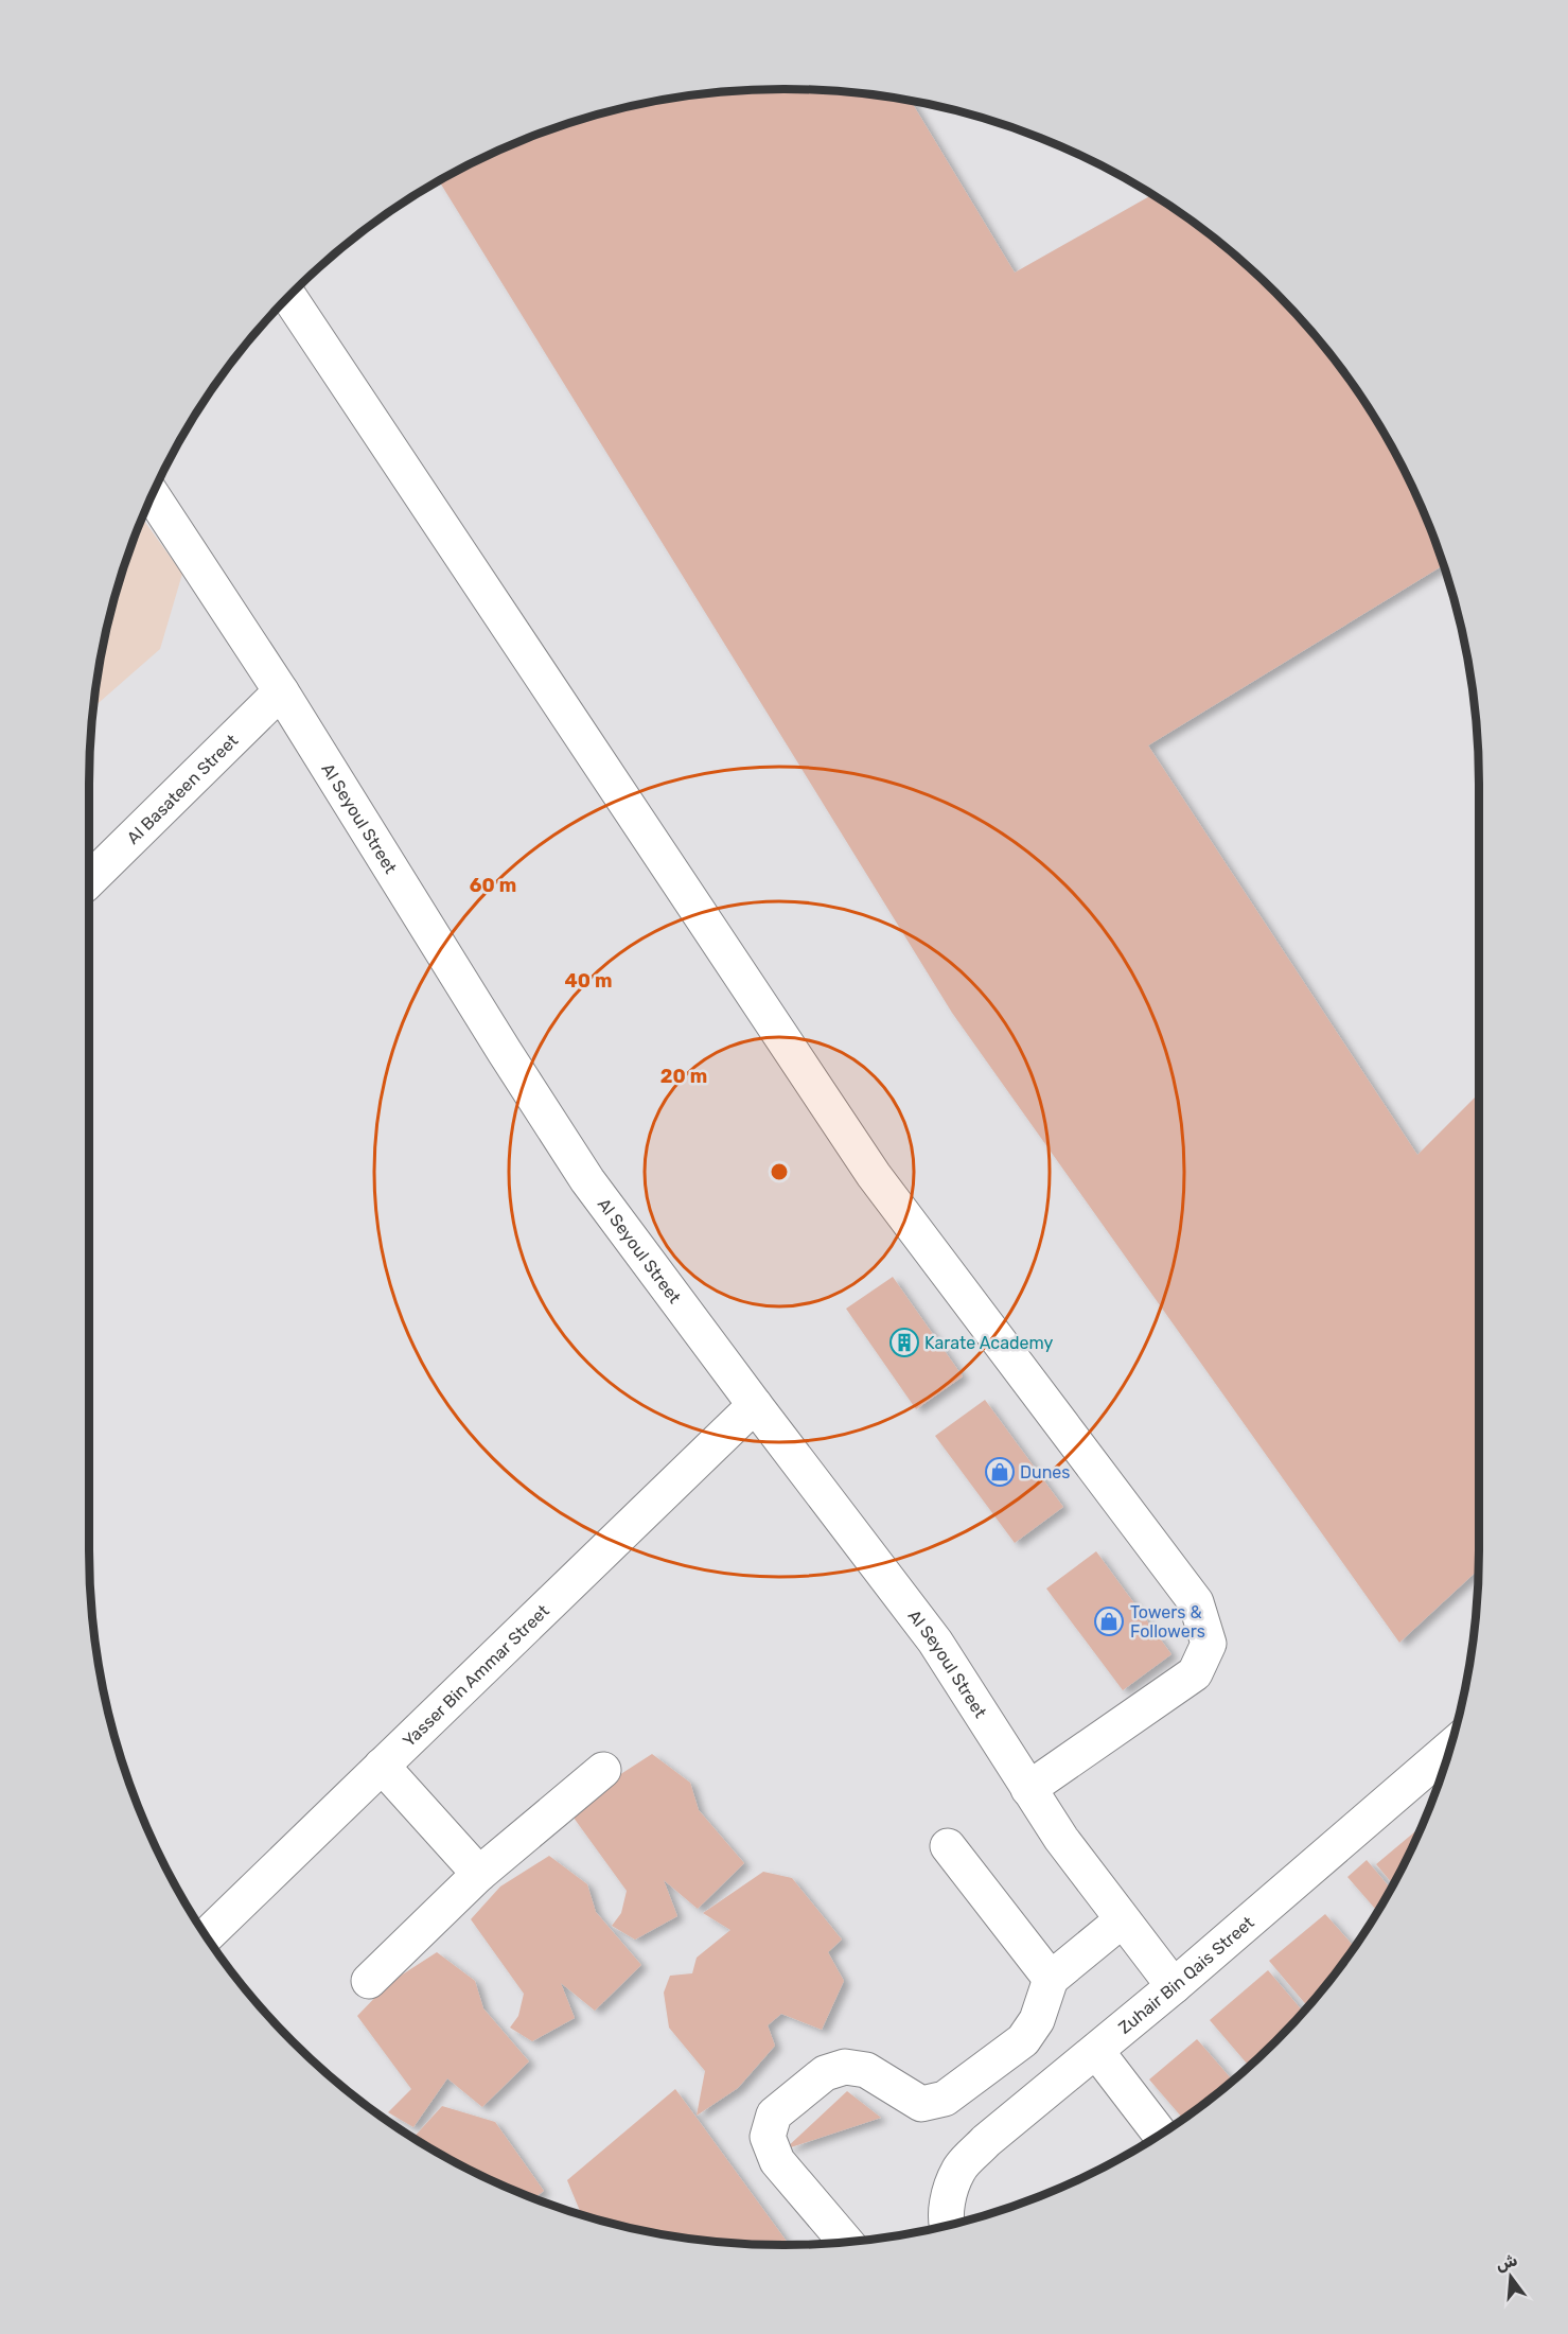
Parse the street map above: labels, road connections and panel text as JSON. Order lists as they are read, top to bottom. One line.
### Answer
{"streets":{"street":["Al Basateen Street","Al Seyoul Street","Yasser Bin Ammar Street","Zuhair Bin Qais Street"]},"crossings":[["Al Basateen Street","Al Seyoul Street"],["Al Seyoul Street","Yasser Bin Ammar Street"],["Al Seyoul Street","Zuhair Bin Qais Street"]],"places":{"building":["Karate Academy"],"shop":["Dunes","Towers & Followers"]},"north":"top","rings":["60 m","40 m","20 m"]}
